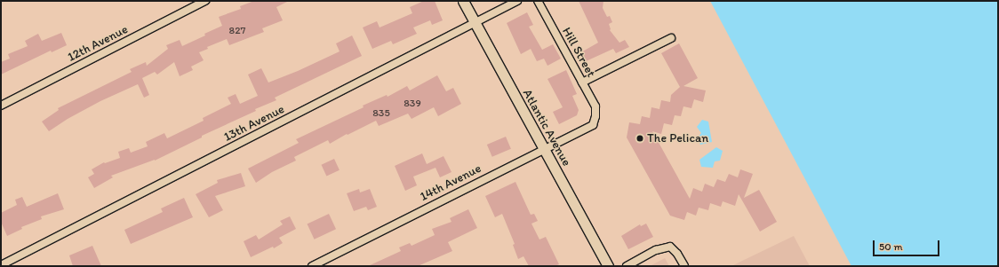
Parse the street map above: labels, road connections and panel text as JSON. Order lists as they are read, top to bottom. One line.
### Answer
{"streets":{"main road":["Atlantic Avenue"],"street":["12th Avenue","Hill Street","13th Avenue","14th Avenue"]},"crossings":[["Hill Street","14th Avenue"],["13th Avenue","Atlantic Avenue"],["Atlantic Avenue","14th Avenue"]],"places":["The Pelican"],"house_numbers":["827","839","835"],"scale_bar":"50 m"}
